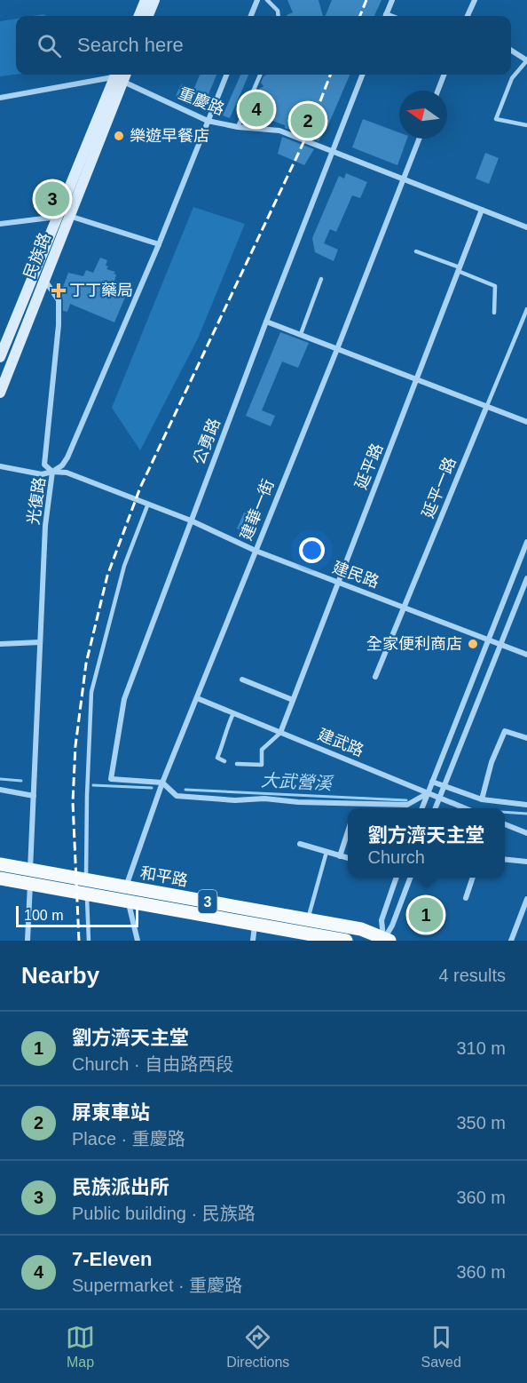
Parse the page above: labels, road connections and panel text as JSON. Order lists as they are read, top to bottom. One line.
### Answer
{"streets":{"main road":["和平路","3"],"street":["重慶路","民族路","公勇路","延平路","延平一路","光復路","建華一街","建民路","建武路"]},"crossings":[["重慶路","民族路"],["重慶路","公勇路"],["重慶路","延平路"],["重慶路","光復路"],["重慶路","建華一街"],["公勇路","建華一街"],["公勇路","建民路"],["延平路","建民路"],["延平路","建武路"],["延平一路","建民路"],["光復路","建民路"],["光復路","和平路"],["建華一街","建民路"],["建華一街","建武路"],["建華一街","和平路"]],"water":["大武營溪"],"places":{"other":["樂遊早餐店","全家便利商店"],"health":["丁丁藥局"]},"scale_bar":"100 m","north":"left","page":{"search":"Search here","pins":["4","2","3","1"],"popup":["劉方濟天主堂","Church"],"scale":"100 m","heading":["Nearby","4 results"],"list":[{"mark":"1","name":"劉方濟天主堂","note":"Church · 自由路西段","value":"310 m"},{"mark":"2","name":"屏東車站","note":"Place · 重慶路","value":"350 m"},{"mark":"3","name":"民族派出所","note":"Public building · 民族路","value":"360 m"},{"mark":"4","name":"7-Eleven","note":"Supermarket · 重慶路","value":"360 m"}],"nav":["Map","Directions","Saved"]}}
